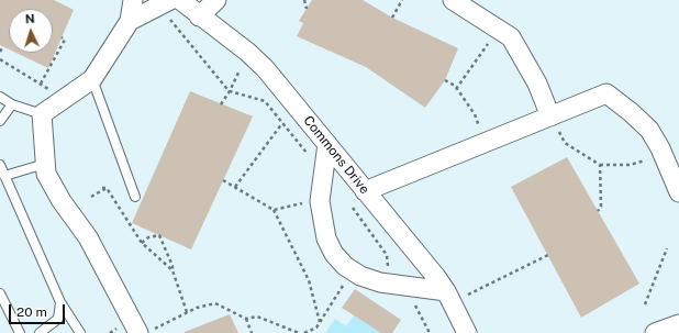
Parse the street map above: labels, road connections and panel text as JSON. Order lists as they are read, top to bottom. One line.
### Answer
{"streets":{"street":["Commons Drive"]},"scale_bar":"20 m","north":"top"}
